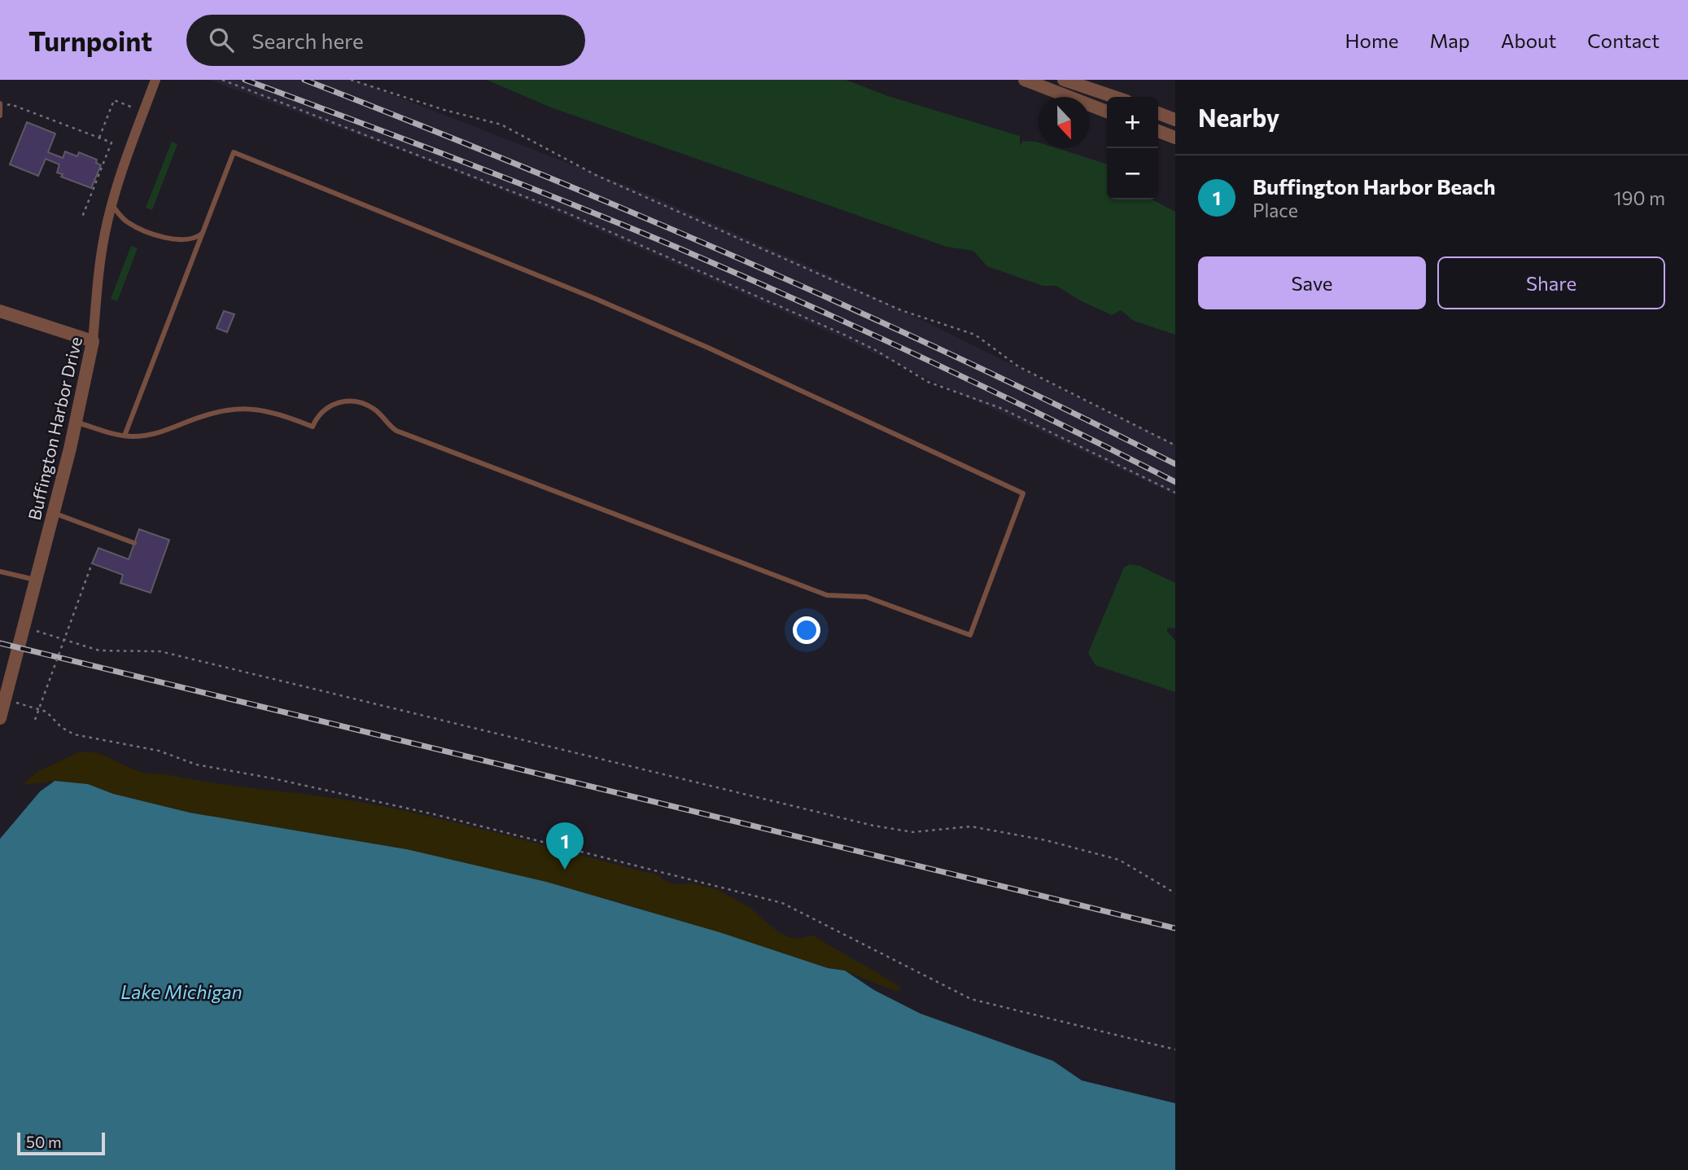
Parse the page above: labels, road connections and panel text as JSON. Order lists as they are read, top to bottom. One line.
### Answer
{"streets":{"street":["Buffington Harbor Drive"]},"water":["Lake Michigan"],"scale_bar":"50 m","north":"bottom","page":{"header":"Turnpoint","search":"Search here","nav":["Home","Map","About","Contact"],"heading":"Nearby","map_buttons":["+","−"],"list":[{"mark":"1","name":"Buffington Harbor Beach","note":"Place","value":"190 m"}],"buttons":["Save","Share"],"pins":"1","scale":"50 m"}}
